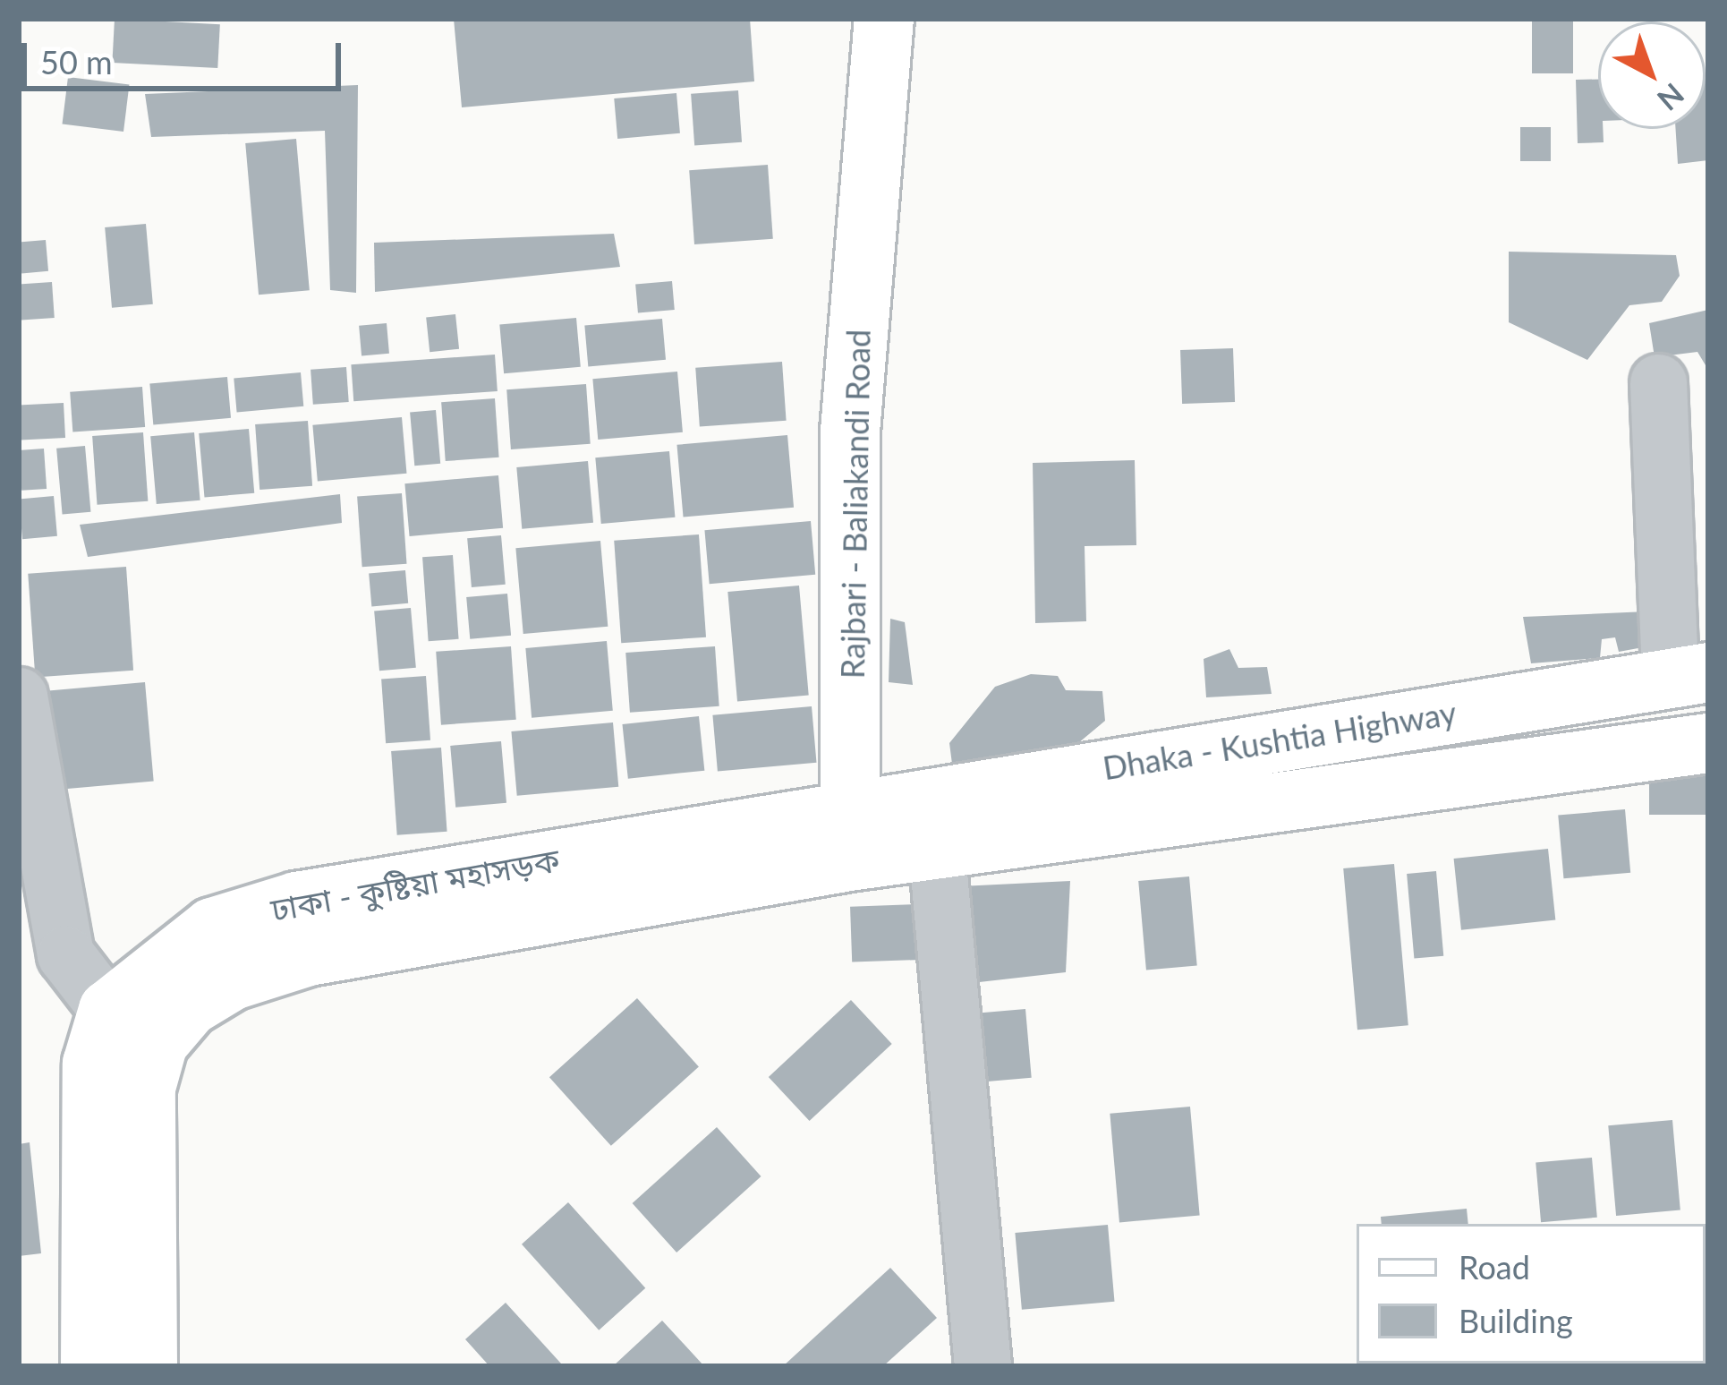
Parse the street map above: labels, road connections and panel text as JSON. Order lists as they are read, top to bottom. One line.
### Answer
{"streets":{"main road":["Rajbari - Baliakandi Road","Dhaka - Kushtia Highway","ঢাকা - কুষ্টিয়া মহাসড়ক"]},"crossings":[["Rajbari - Baliakandi Road","Dhaka - Kushtia Highway"],["Rajbari - Baliakandi Road","ঢাকা - কুষ্টিয়া মহাসড়ক"],["Dhaka - Kushtia Highway","ঢাকা - কুষ্টিয়া মহাসড়ক"]],"legend":["Road","Building"],"scale_bar":"50 m","north":"bottom right"}
